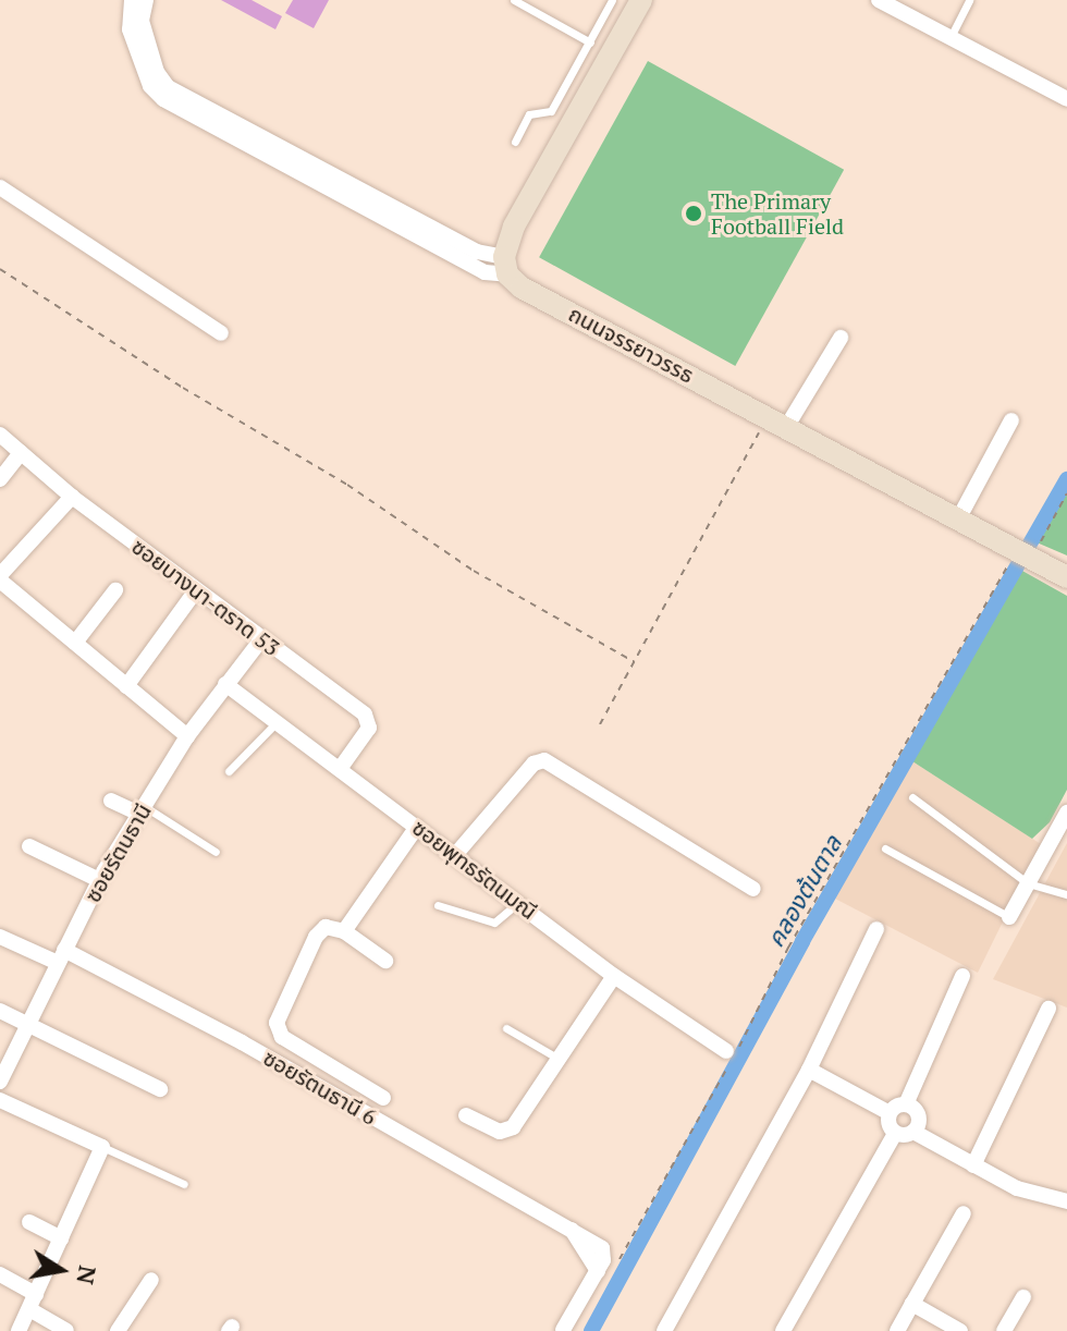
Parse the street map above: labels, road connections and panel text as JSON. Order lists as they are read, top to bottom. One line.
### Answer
{"streets":{"main road":["ถนนจรรยาวรรธ"],"street":["ซอยบางนา-ตราด 53","ซอยรัตนธานี","ซอยพุทธรัตนมณี","ซอยรัตนธานี 6"]},"crossings":[["ซอยบางนา-ตราด 53","ซอยรัตนธานี"],["ซอยบางนา-ตราด 53","ซอยพุทธรัตนมณี"],["ซอยรัตนธานี","ซอยพุทธรัตนมณี"],["ซอยรัตนธานี","ซอยรัตนธานี 6"]],"water":["คลองต้นตาล"],"places":["The Primary Football Field"],"north":"right"}
